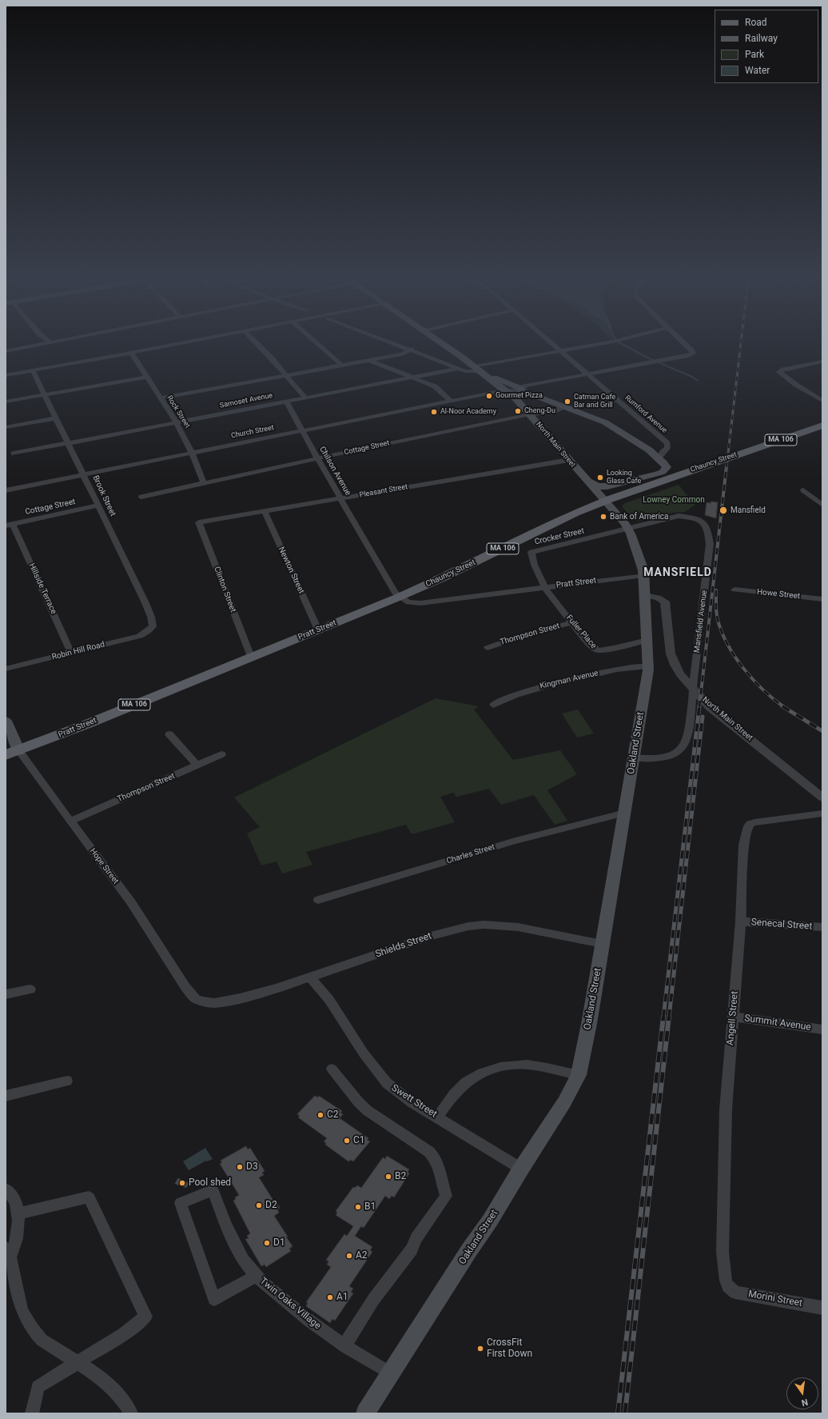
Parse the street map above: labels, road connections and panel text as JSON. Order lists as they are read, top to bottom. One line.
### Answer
{"streets":{"main road":["MA 106","North Main Street","Chauncy Street","Pratt Street","Oakland Street","Hope Street"],"street":["Samoset Avenue","Rock Street","Rumford Avenue","Church Street","Cottage Street","Chilson Avenue","Pleasant Street","Brook Street","Crocker Street","Newton Street","Hillside Terrace","Clinton Street","Howe Street","Mansfield Avenue","Fuller Place","Thompson Street","Robin Hill Road","Kingman Avenue","Charles Street","Senecal Street","Shields Street","Angell Street","Summit Avenue","Swett Street","Morini Street","Twin Oaks Village"]},"crossings":[["Samoset Avenue","Rock Street"],["Samoset Avenue","Rumford Avenue"],["Samoset Avenue","North Main Street"],["Samoset Avenue","Chilson Avenue"],["Samoset Avenue","Brook Street"],["Rock Street","Church Street"],["Rock Street","Cottage Street"],["Rumford Avenue","Cottage Street"],["Church Street","North Main Street"],["Church Street","Chilson Avenue"],["Church Street","Brook Street"],["North Main Street","Cottage Street"],["North Main Street","Chauncy Street"],["North Main Street","Pleasant Street"],["North Main Street","Crocker Street"],["North Main Street","Mansfield Avenue"],["North Main Street","Oakland Street"],["Cottage Street","Chilson Avenue"],["Cottage Street","Brook Street"],["Cottage Street","Hillside Terrace"],["Chauncy Street","Chilson Avenue"],["Chauncy Street","Pratt Street"],["Chilson Avenue","Pleasant Street"],["Chilson Avenue","Pratt Street"],["Pleasant Street","Newton Street"],["Pleasant Street","Clinton Street"],["Brook Street","Robin Hill Road"],["Crocker Street","Pratt Street"],["Crocker Street","Mansfield Avenue"],["Crocker Street","Fuller Place"],["Crocker Street","Oakland Street"],["Newton Street","Pratt Street"],["Pratt Street","Clinton Street"],["Pratt Street","Fuller Place"],["Pratt Street","Oakland Street"],["Pratt Street","Hope Street"],["Hillside Terrace","Robin Hill Road"],["Mansfield Avenue","Oakland Street"],["Fuller Place","Thompson Street"],["Fuller Place","Oakland Street"],["Thompson Street","Hope Street"],["Kingman Avenue","Oakland Street"],["Oakland Street","Charles Street"],["Oakland Street","Shields Street"],["Oakland Street","Swett Street"],["Oakland Street","Twin Oaks Village"],["Hope Street","Shields Street"],["Senecal Street","Angell Street"],["Shields Street","Swett Street"],["Angell Street","Summit Avenue"],["Angell Street","Morini Street"]],"districts":["MANSFIELD"],"parks":["Lowney Common"],"places":["Gourmet Pizza","Catman Cafe Bar and Grill","Cheng-Du","Al-Noor Academy","Looking Glass Cafe","Mansfield","Bank of America","C2","C1","D3","B2","Pool shed","D2","B1","D1","A2","A1","CrossFit First Down"],"legend":["Road","Railway","Park","Water"],"north":"bottom"}
